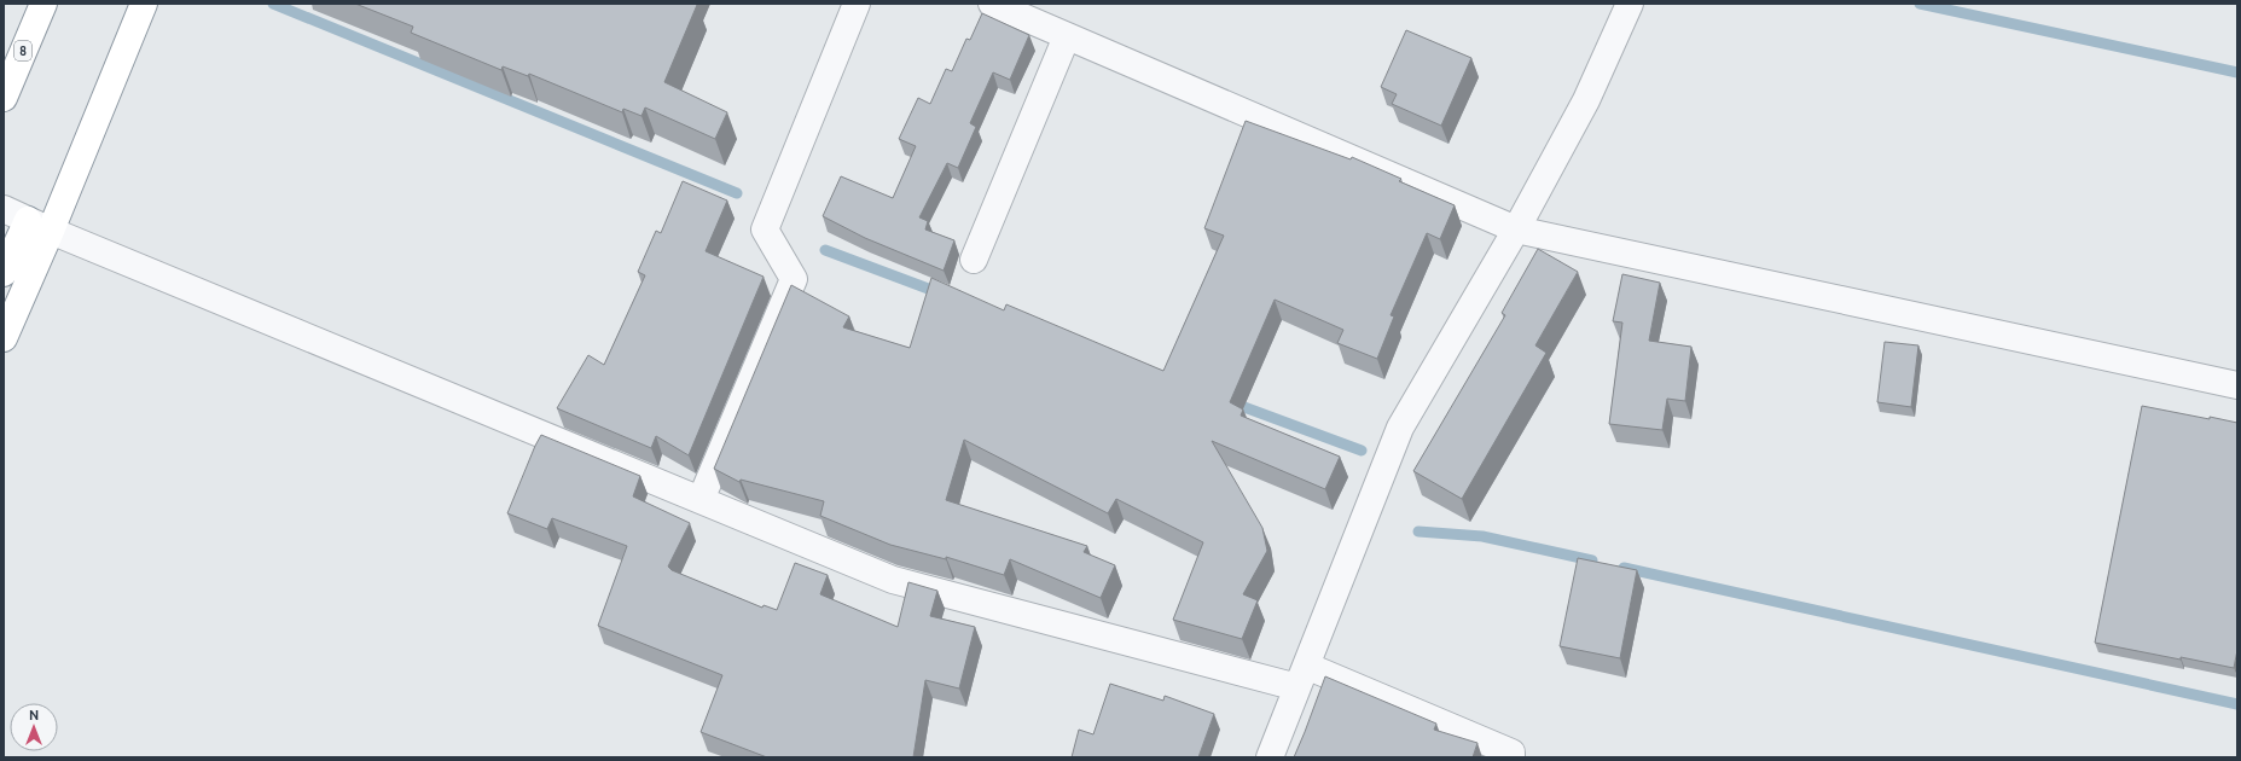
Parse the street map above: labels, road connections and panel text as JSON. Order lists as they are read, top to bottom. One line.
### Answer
{"streets":{"highway":["8"]},"north":"top"}
